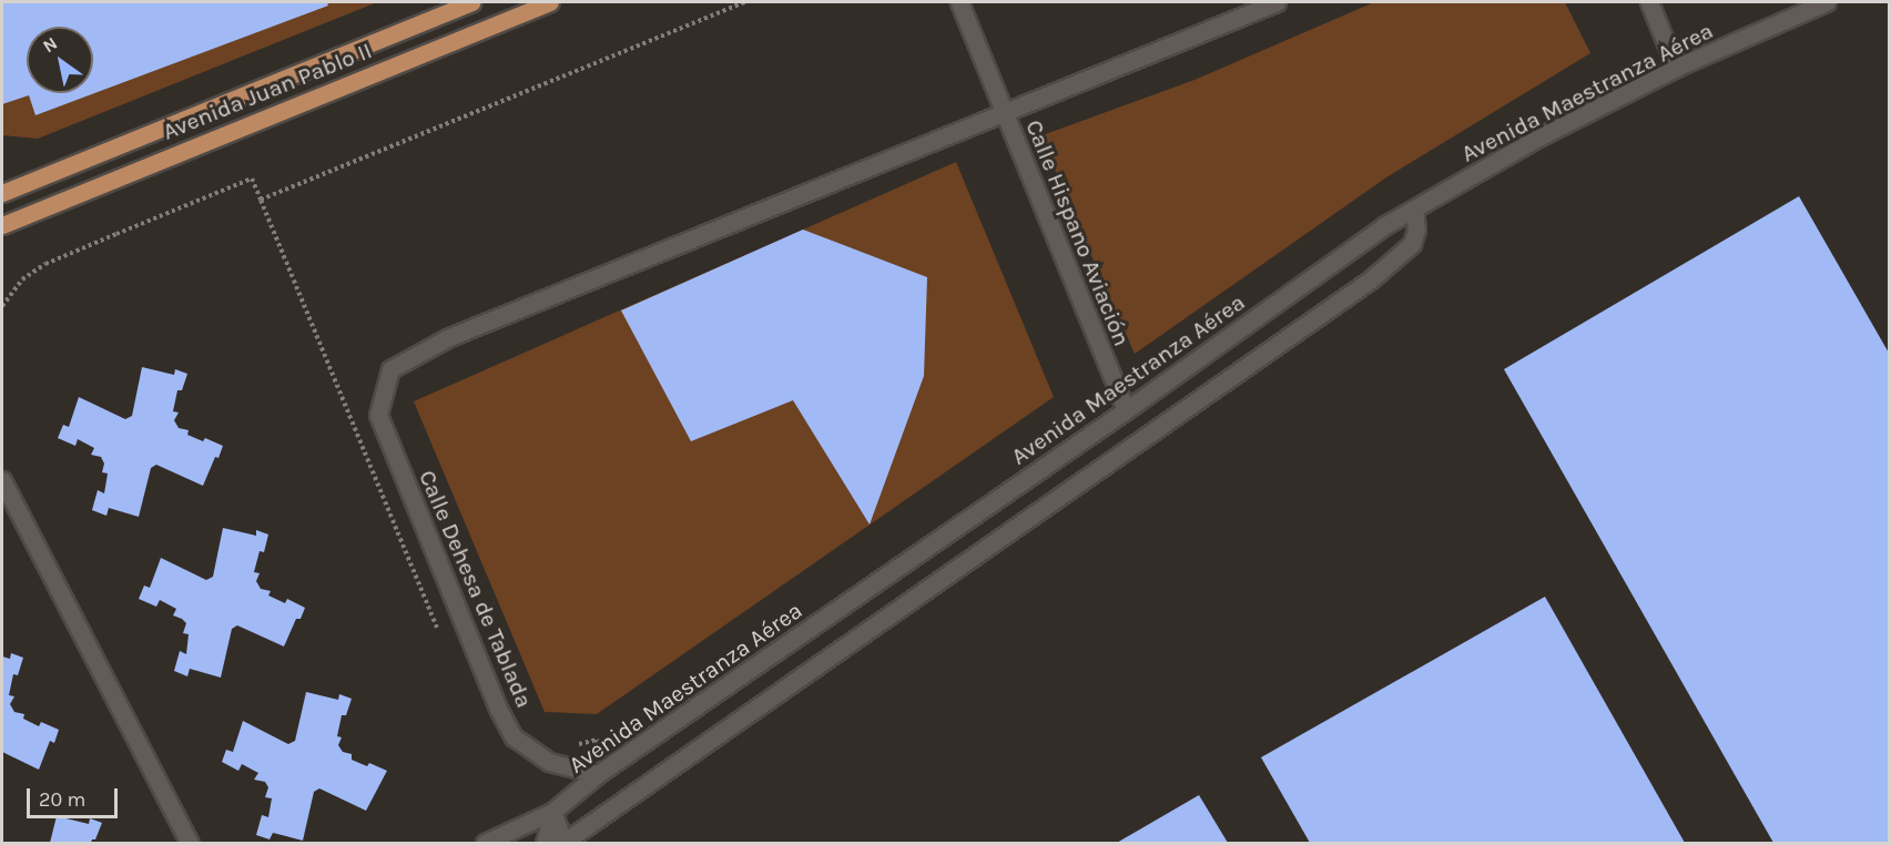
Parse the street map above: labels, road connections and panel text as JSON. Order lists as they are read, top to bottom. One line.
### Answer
{"streets":{"main road":["Avenida Juan Pablo II"],"street":["Avenida Maestranza Aérea","Calle Hispano Aviación","Calle Dehesa de Tablada"]},"crossings":[["Avenida Maestranza Aérea","Calle Hispano Aviación"],["Avenida Maestranza Aérea","Calle Dehesa de Tablada"],["Calle Hispano Aviación","Calle Dehesa de Tablada"]],"scale_bar":"20 m","north":"top left"}
